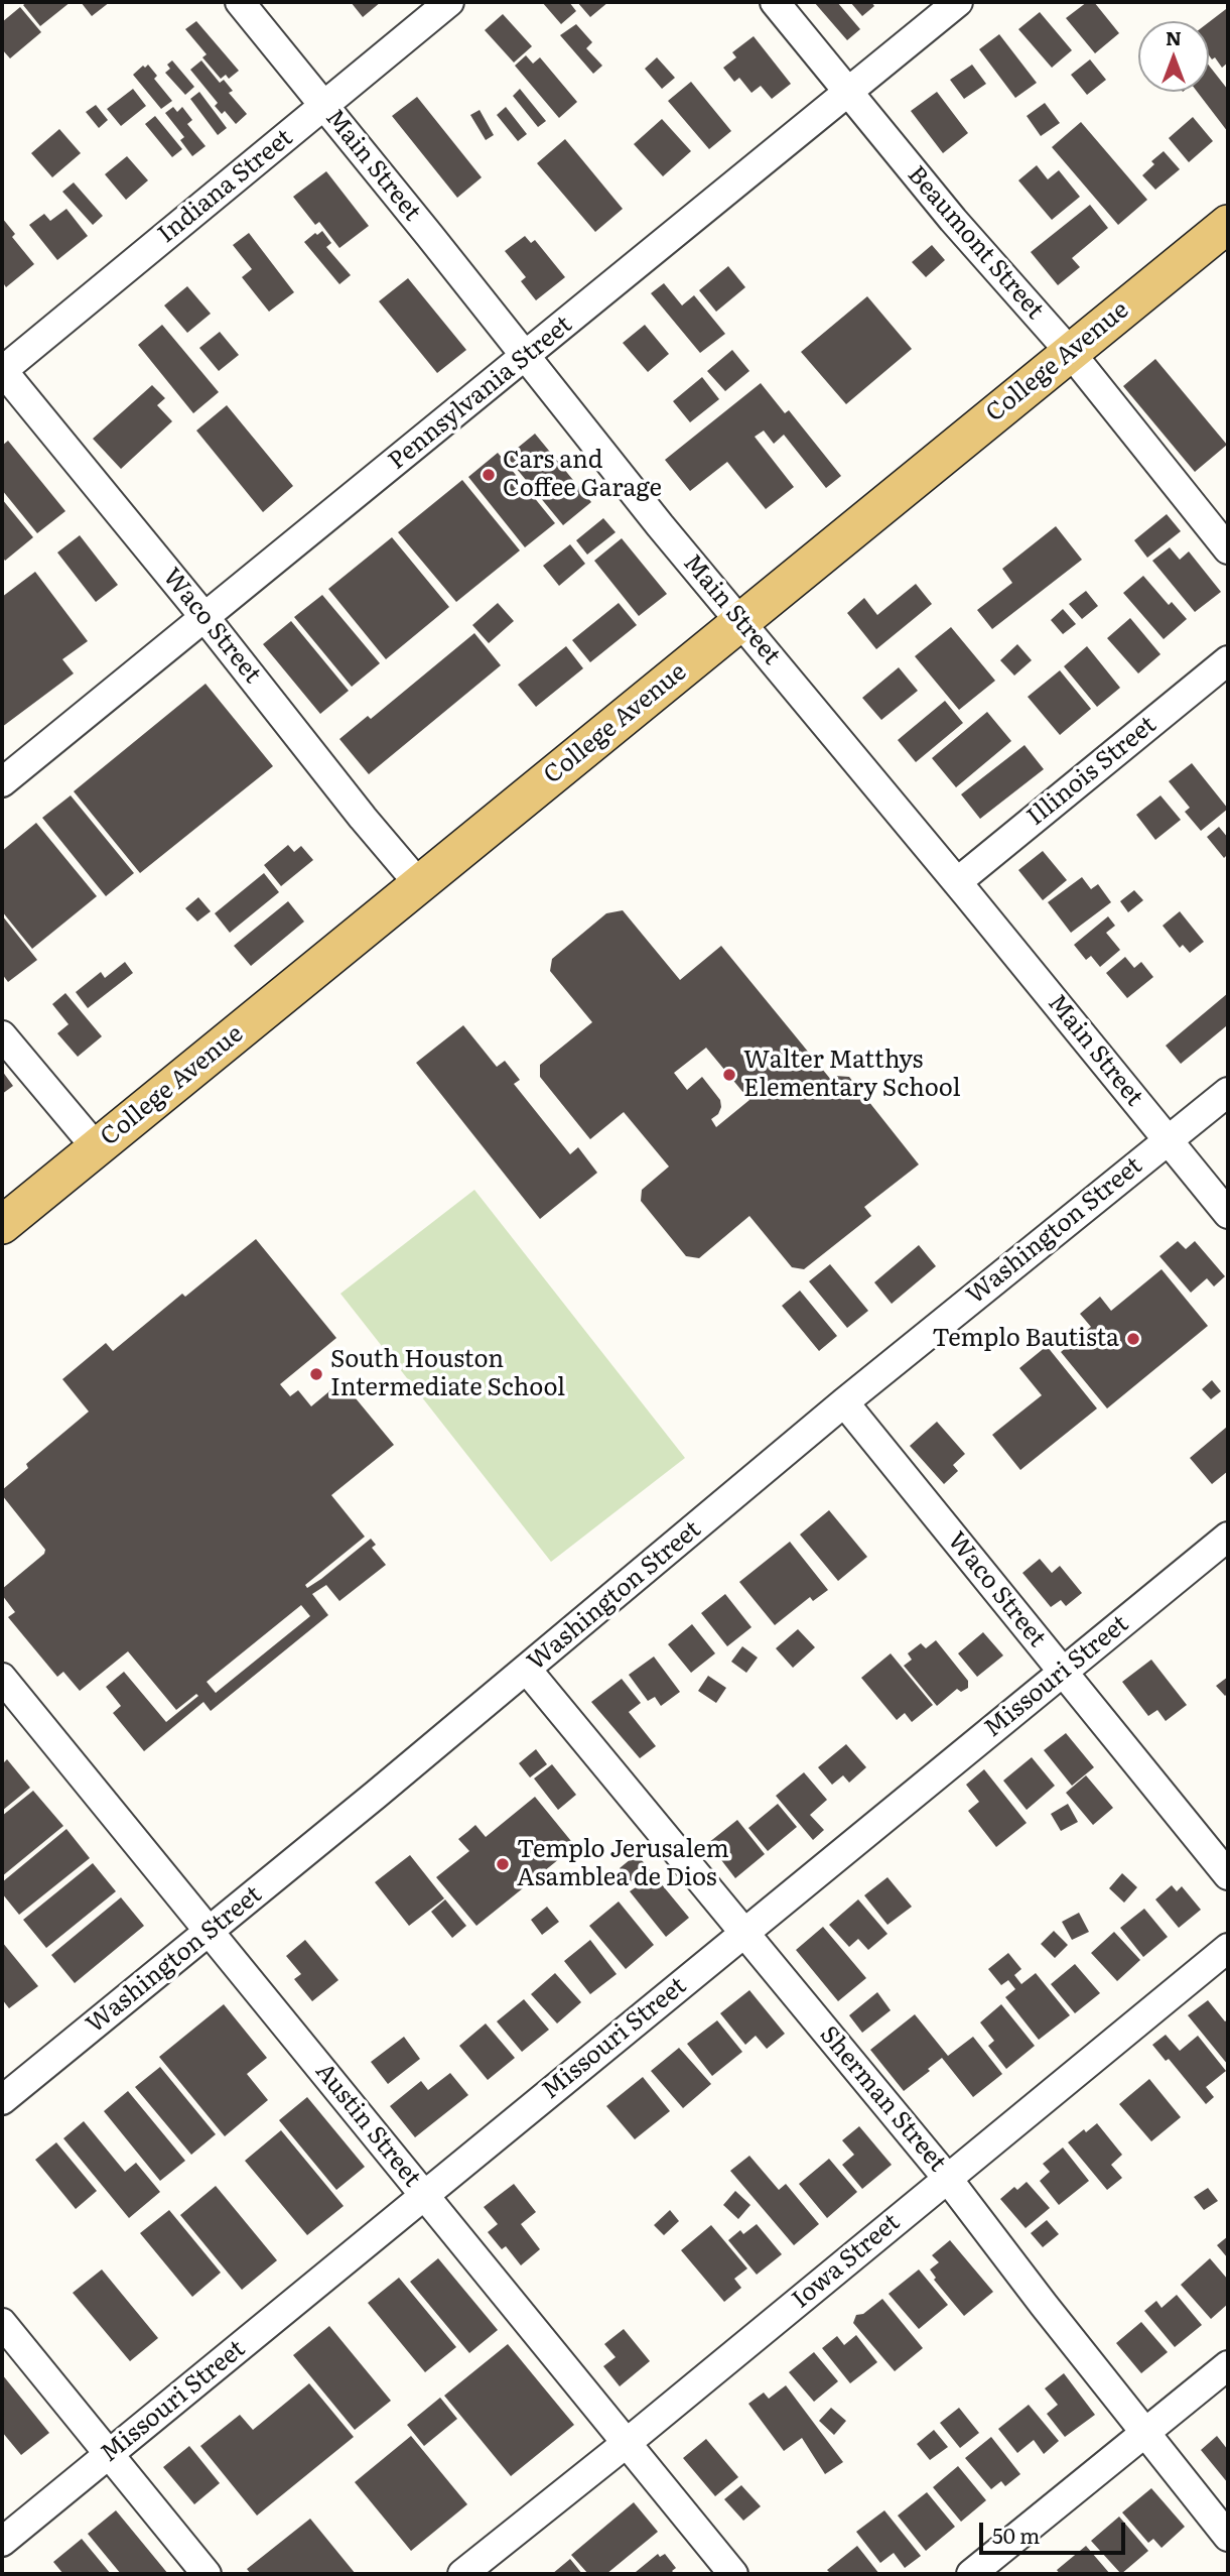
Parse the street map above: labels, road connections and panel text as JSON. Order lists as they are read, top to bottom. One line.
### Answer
{"streets":{"main road":["College Avenue"],"street":["Main Street","Indiana Street","Beaumont Street","Pennsylvania Street","Waco Street","Illinois Street","Washington Street","Missouri Street","Sherman Street","Austin Street","Iowa Street"]},"crossings":[["Main Street","Indiana Street"],["Main Street","College Avenue"],["Main Street","Pennsylvania Street"],["Main Street","Illinois Street"],["Main Street","Washington Street"],["Indiana Street","Waco Street"],["Beaumont Street","College Avenue"],["Beaumont Street","Pennsylvania Street"],["College Avenue","Waco Street"],["Pennsylvania Street","Waco Street"],["Waco Street","Washington Street"],["Waco Street","Missouri Street"],["Washington Street","Sherman Street"],["Washington Street","Austin Street"],["Missouri Street","Sherman Street"],["Missouri Street","Austin Street"],["Sherman Street","Iowa Street"],["Austin Street","Iowa Street"]],"places":["Cars and Coffee Garage","Walter Matthys Elementary School","Templo Bautista","South Houston Intermediate School","Templo Jerusalem Asamblea de Dios"],"scale_bar":"50 m","north":"top"}
